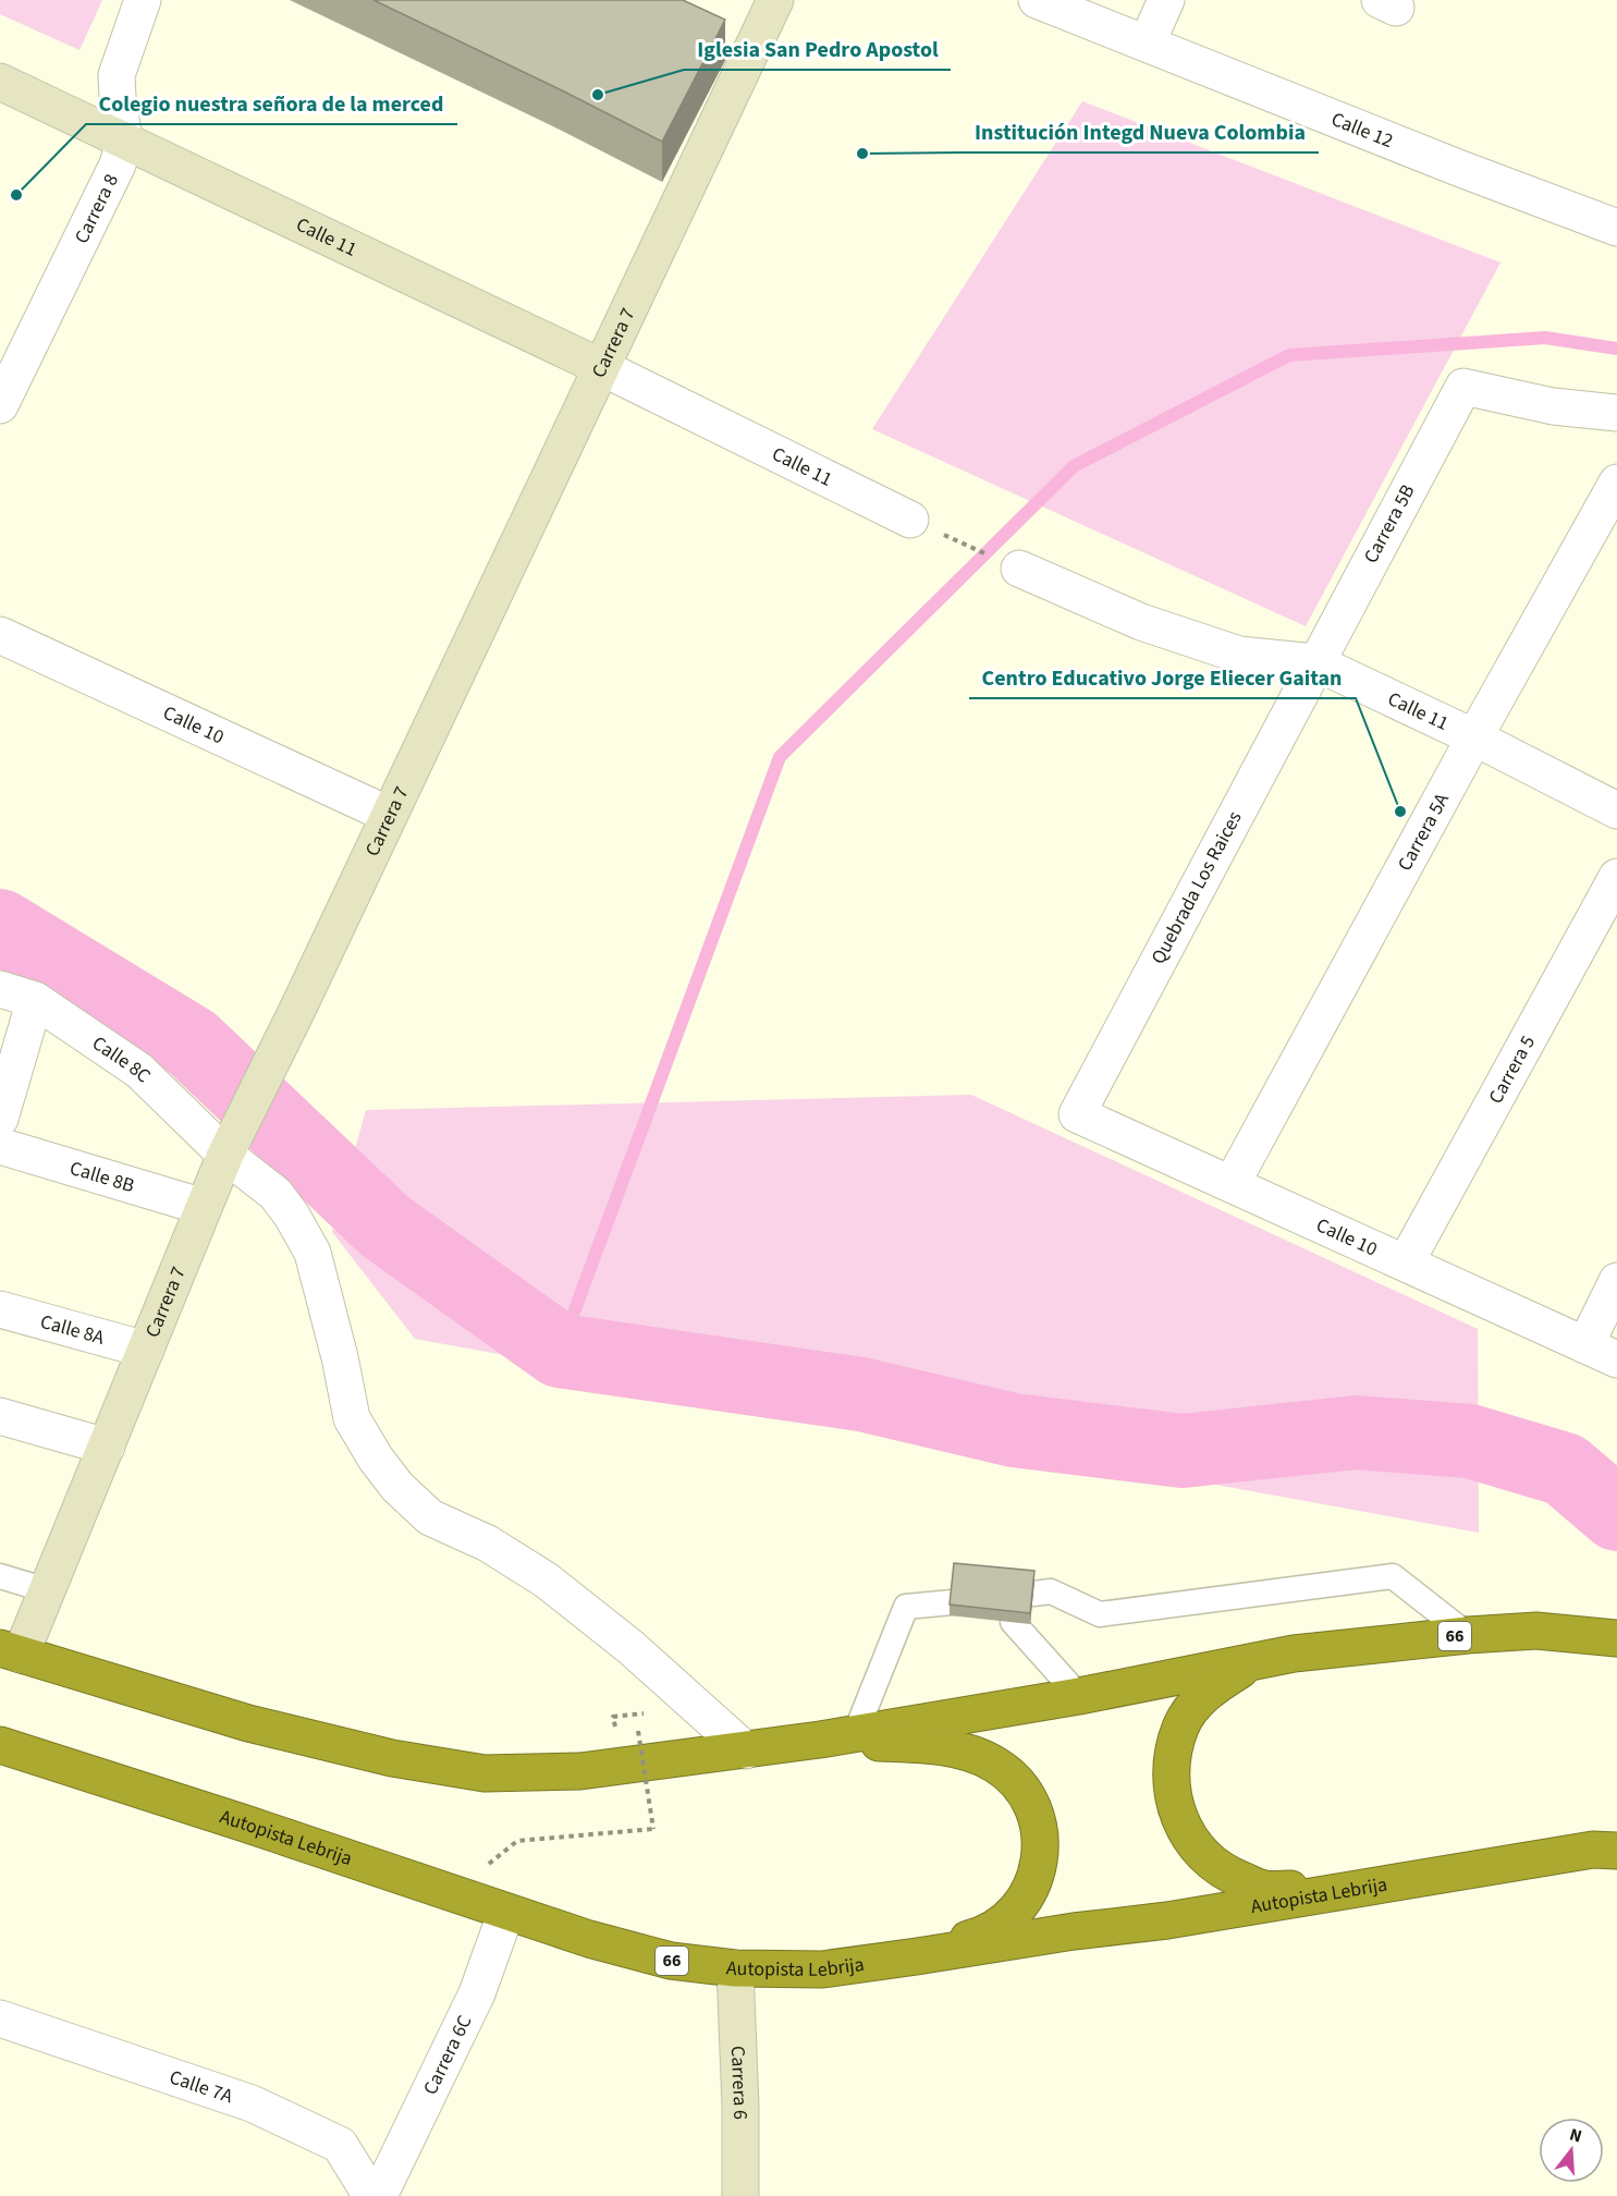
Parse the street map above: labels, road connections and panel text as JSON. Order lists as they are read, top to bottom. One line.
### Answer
{"streets":{"highway":["66","Autopista Lebrija"],"street":["Calle 12","Carrera 8","Calle 11","Carrera 7","Carrera 5B","Calle 10","Carrera 5A","Quebrada Los Raices","Calle 8C","Carrera 5","Calle 8B","Calle 8A","Carrera 6C","Carrera 6","Calle 7A"]},"crossings":[["Carrera 8","Calle 11"],["Calle 11","Carrera 7"],["Calle 11","Carrera 5B"],["Calle 11","Carrera 5A"],["Calle 11","Quebrada Los Raices"],["Carrera 7","Calle 10"],["Carrera 7","Calle 8C"],["Carrera 7","Calle 8B"],["Carrera 7","Calle 8A"],["Carrera 7","66"],["Carrera 5B","Quebrada Los Raices"],["Calle 10","Carrera 5A"],["Calle 10","Quebrada Los Raices"],["Calle 10","Carrera 5"],["Calle 8C","66"],["Autopista Lebrija","Carrera 6C"],["Autopista Lebrija","Carrera 6"]],"places":["Iglesia San Pedro Apostol","Institución Integd Nueva Colombia","Colegio nuestra señora de la merced","Centro Educativo Jorge Eliecer Gaitan"],"north":"top"}
